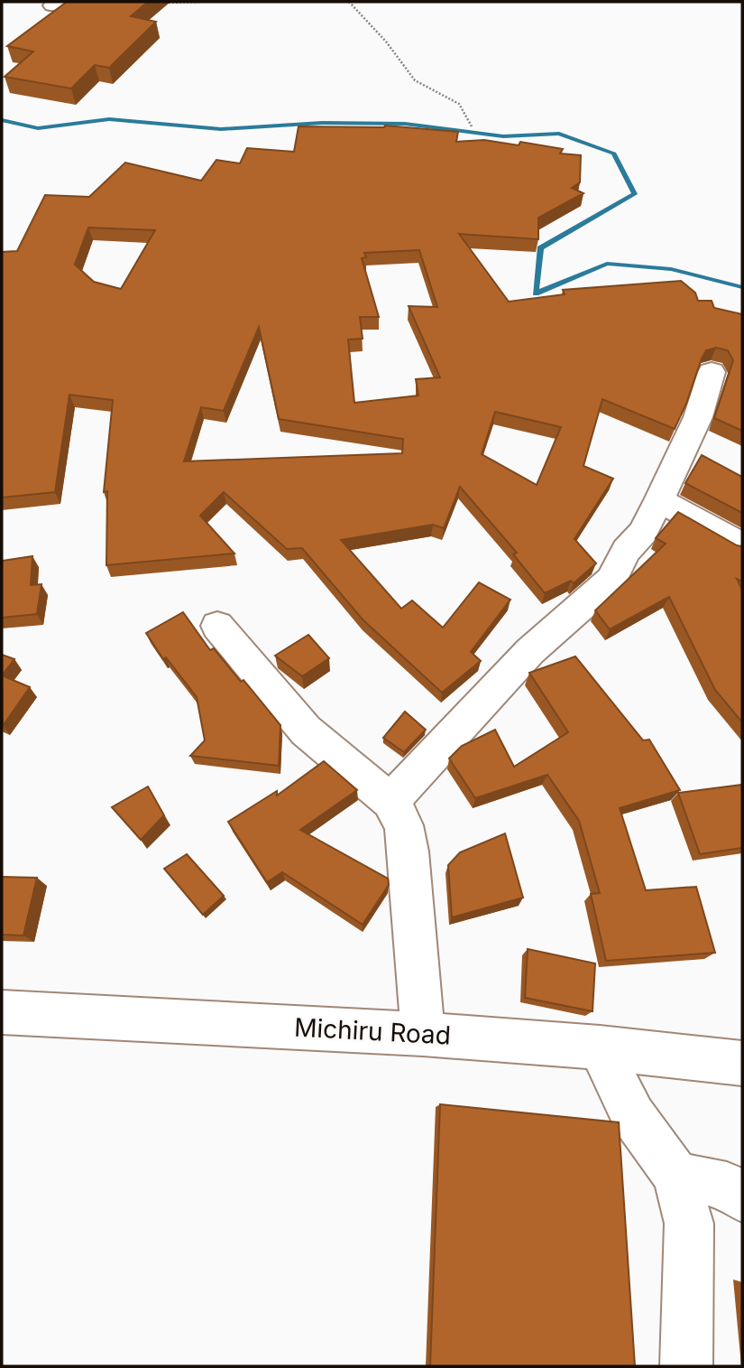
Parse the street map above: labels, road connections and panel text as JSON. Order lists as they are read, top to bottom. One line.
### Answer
{"streets":{"street":["Michiru Road"]}}
